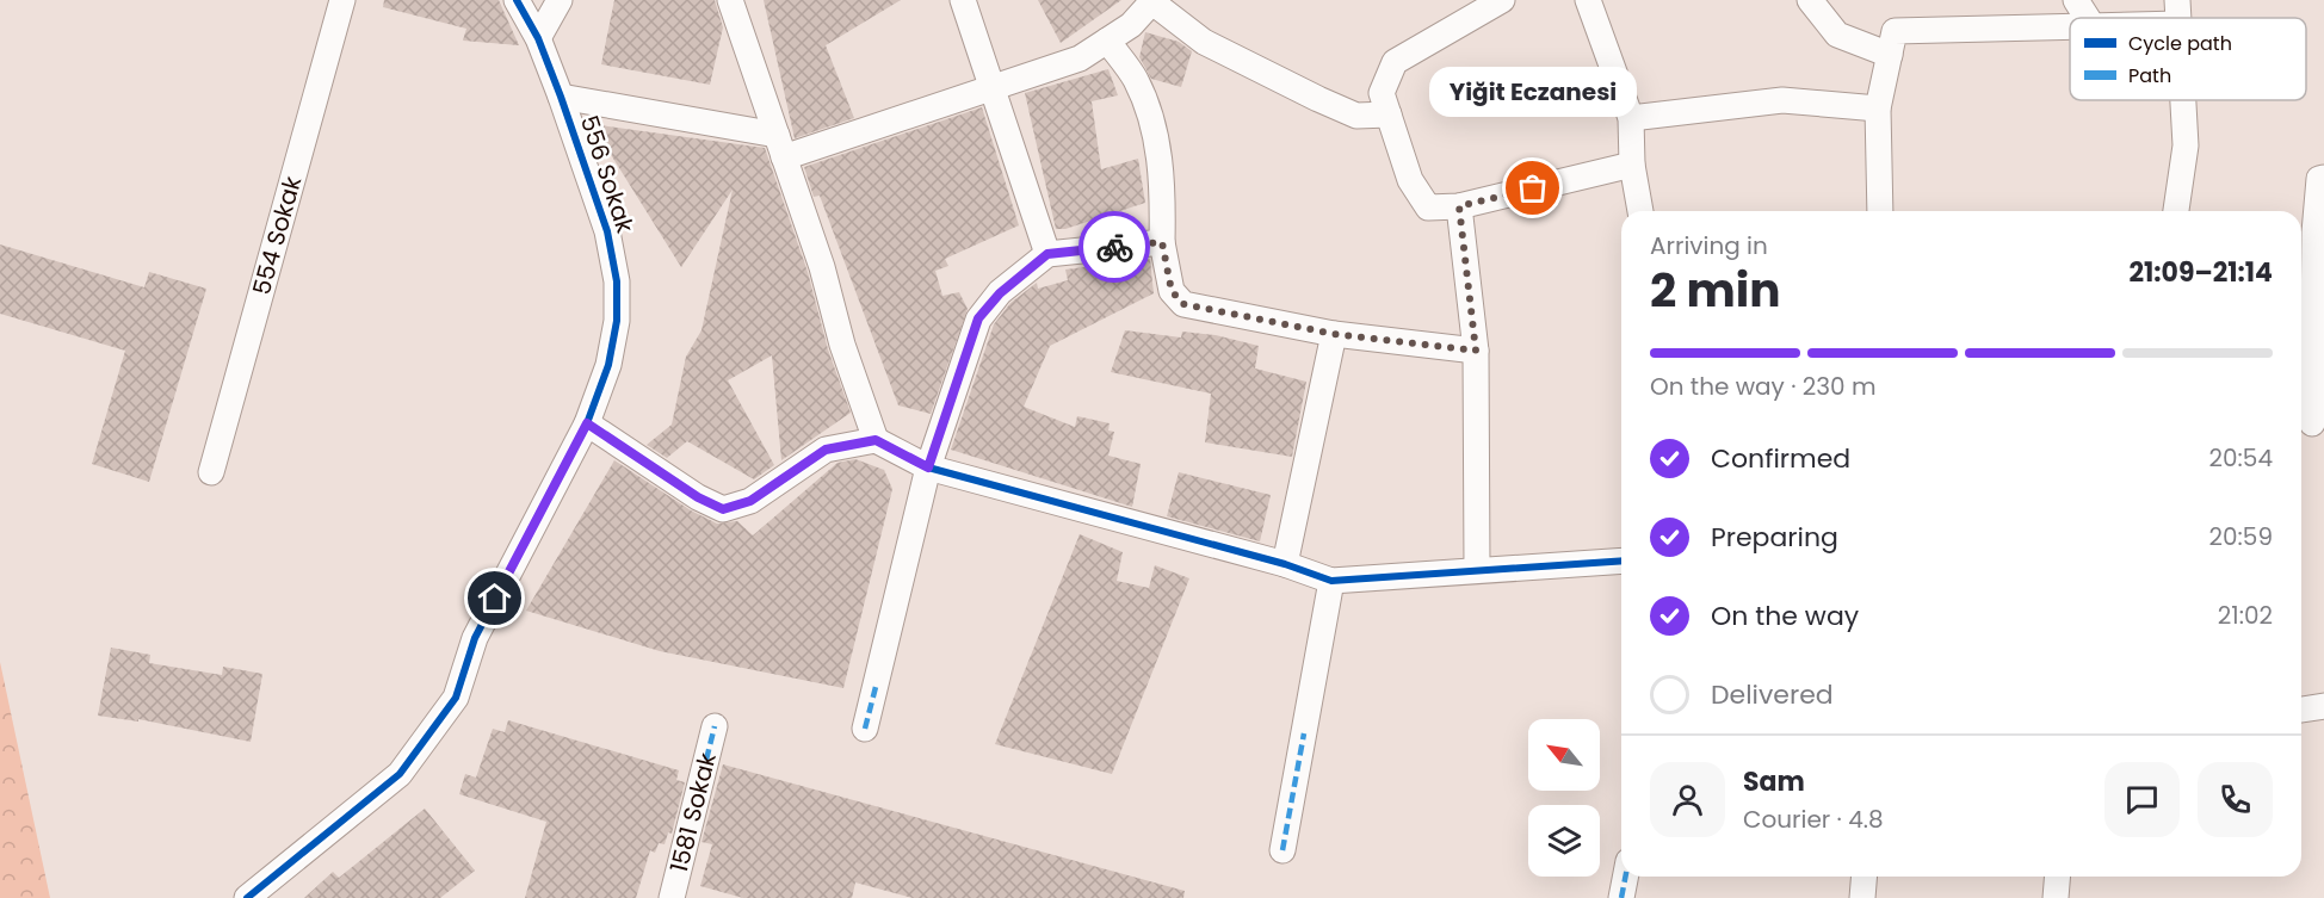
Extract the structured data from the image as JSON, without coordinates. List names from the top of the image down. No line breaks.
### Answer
{"streets":{"street":["556 Sokak","554 Sokak","1581 Sokak"]},"places":["Yiğit Eczanesi"],"legend":["Cycle path","Path"],"north":"top left","page":{"bubble":"Yiğit Eczanesi","heading":["2 min","Arriving in","21:09–21:14"],"panel":["Sam","Courier · 4.8"],"bar":"On the way · 230 m","list":[["Confirmed","20:54"],["Preparing","20:59"],["On the way","21:02"],"Delivered"]}}
